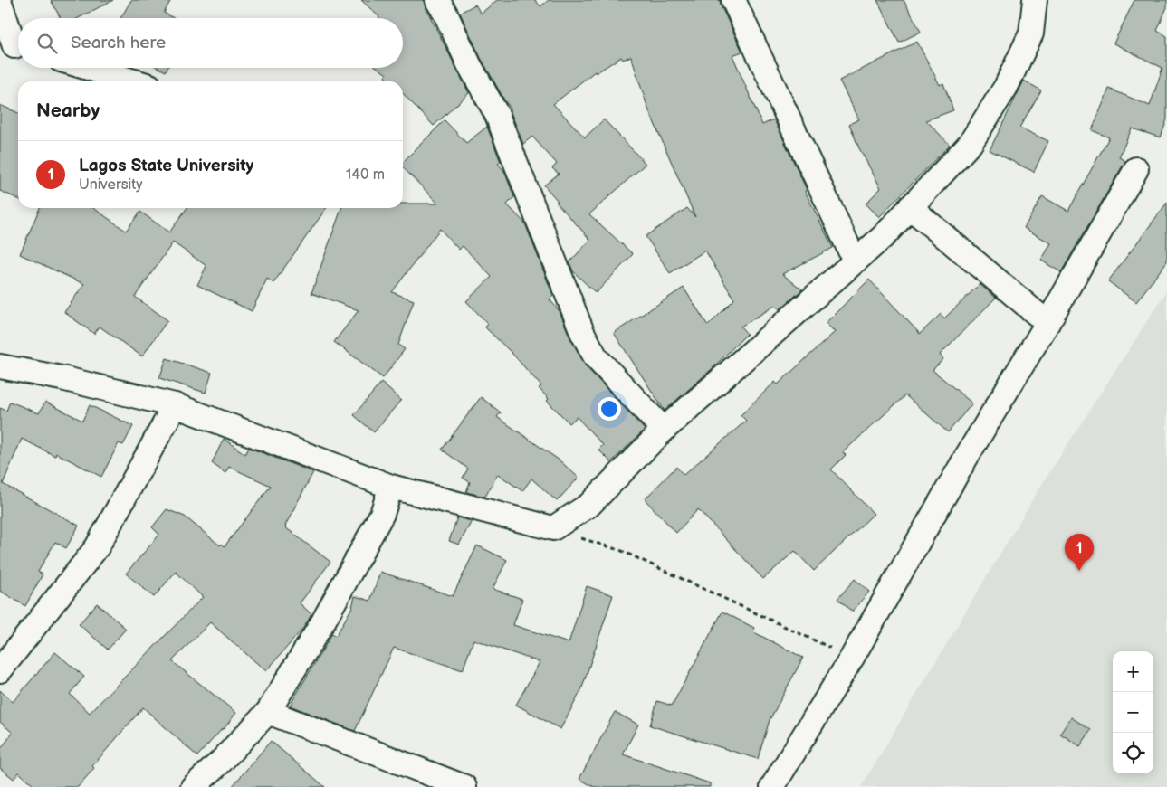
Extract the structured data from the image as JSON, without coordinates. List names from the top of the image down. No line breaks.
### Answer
{"page":{"search":"Search here","heading":"Nearby","list":[{"mark":"1","name":"Lagos State University","note":"University","value":"140 m"}],"pins":"1","map_buttons":["+","−"]}}
